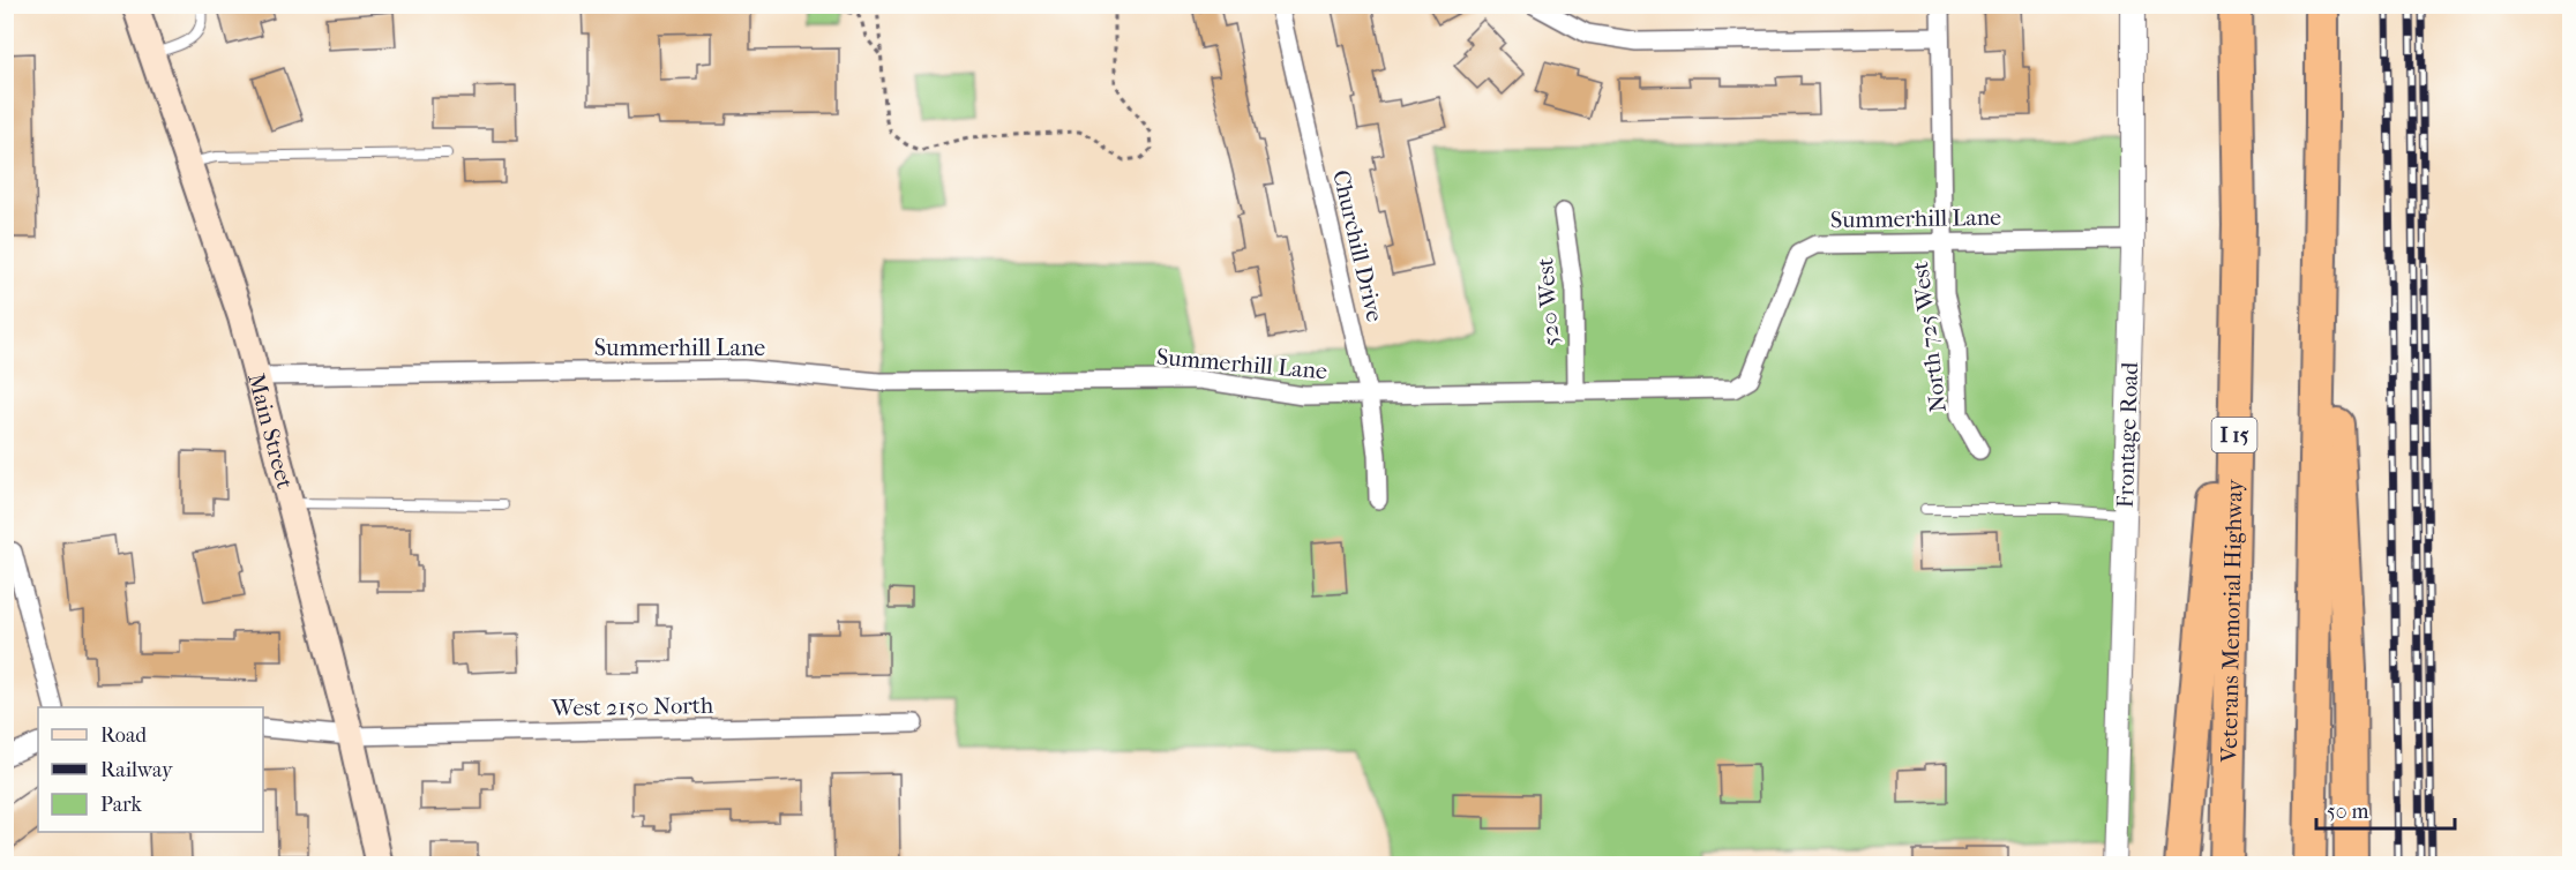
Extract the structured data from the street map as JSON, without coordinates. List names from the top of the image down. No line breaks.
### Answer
{"streets":{"highway":["I 15","Veterans Memorial Highway"],"main road":["Main Street"],"street":["Summerhill Lane","Churchill Drive","520 West","North 725 West","Frontage Road","West 2150 North"]},"crossings":[["Summerhill Lane","Churchill Drive"],["Summerhill Lane","520 West"],["Summerhill Lane","North 725 West"],["Summerhill Lane","Main Street"],["Summerhill Lane","Frontage Road"],["Main Street","West 2150 North"]],"legend":["Road","Railway","Park"],"scale_bar":"50 m"}
